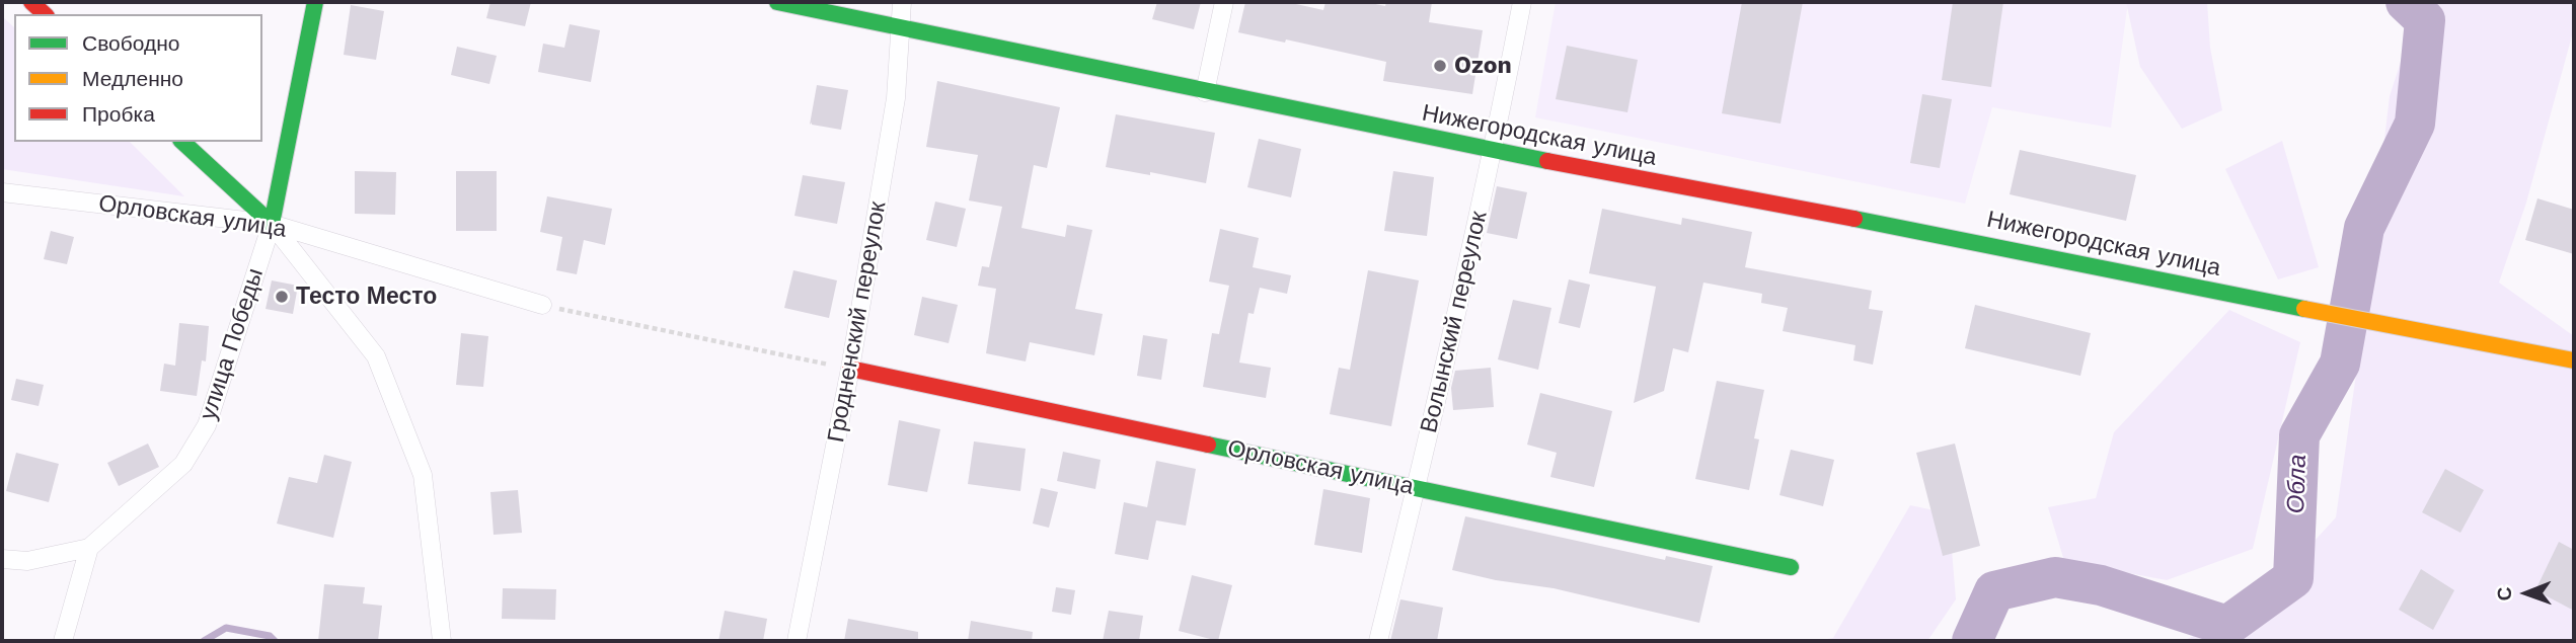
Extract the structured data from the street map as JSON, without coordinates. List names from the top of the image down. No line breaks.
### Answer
{"streets":{"street":["Нижегородская улица","Орловская улица","Гродненский переулок","Волынский переулок","улица Победы"]},"crossings":[["Нижегородская улица","Гродненский переулок"],["Нижегородская улица","Волынский переулок"],["Орловская улица","Гродненский переулок"],["Орловская улица","Волынский переулок"],["Орловская улица","улица Победы"]],"water":["Обла"],"places":["Ozon","Тесто Место"],"legend":["Свободно","Медленно","Пробка"],"north":"left"}
